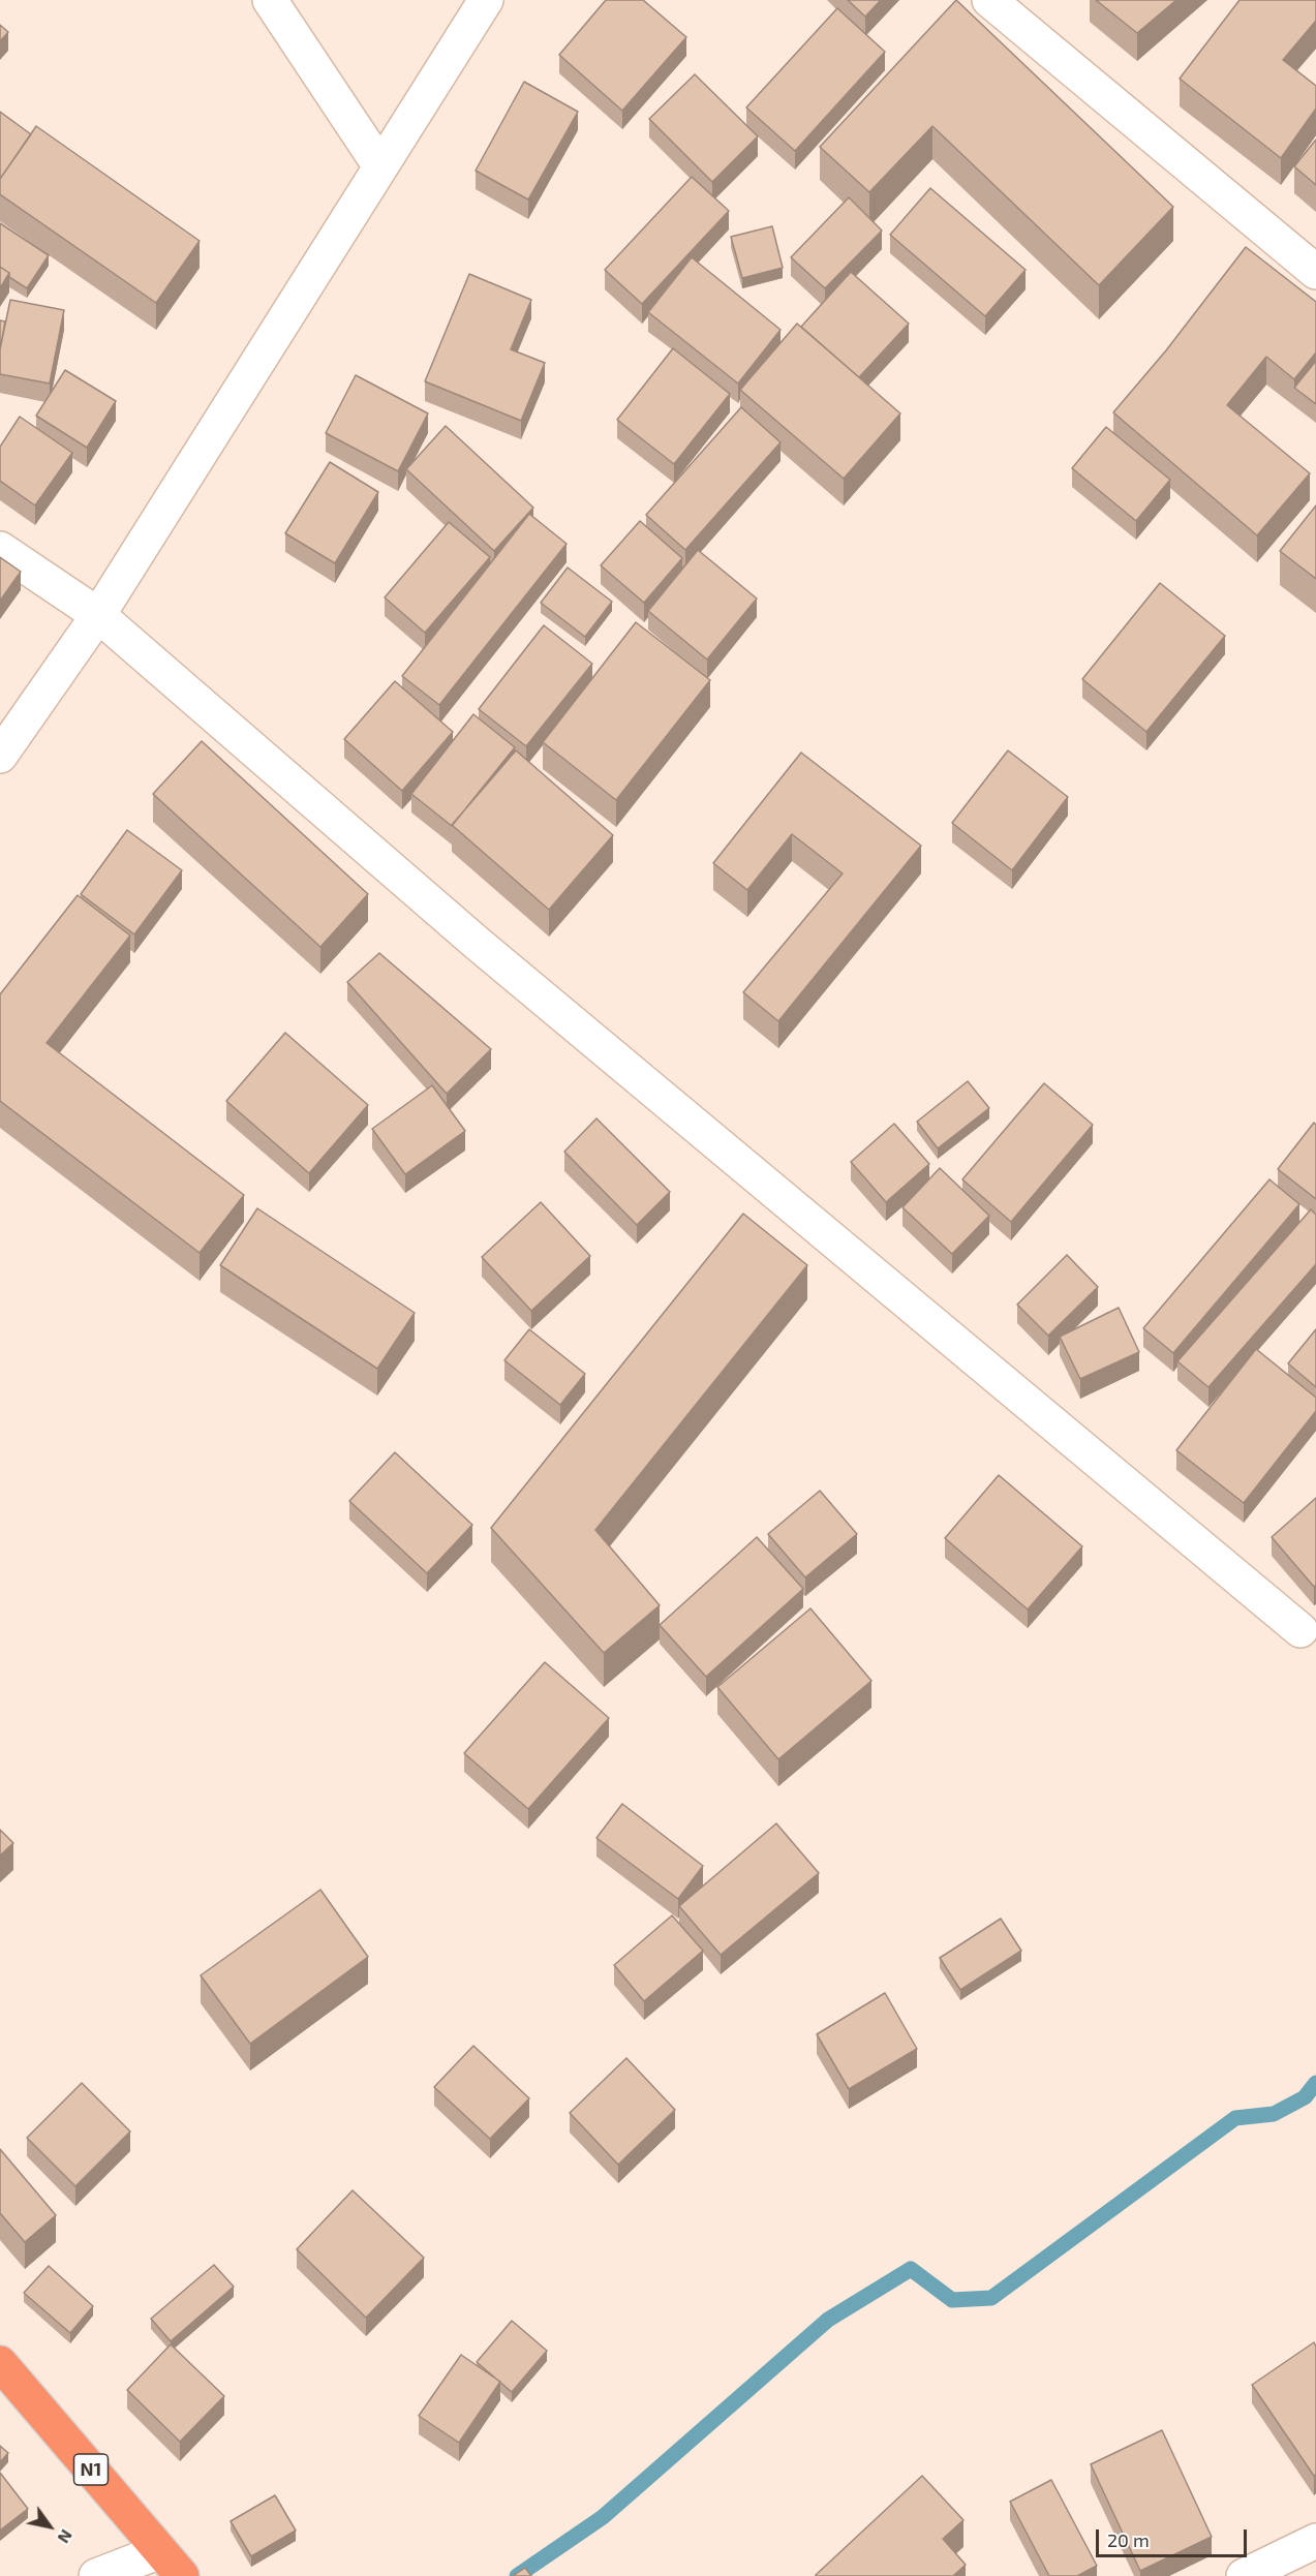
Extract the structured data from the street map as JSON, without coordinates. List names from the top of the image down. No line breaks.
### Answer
{"streets":{"highway":["N1"]},"scale_bar":"20 m","north":"bottom right"}
